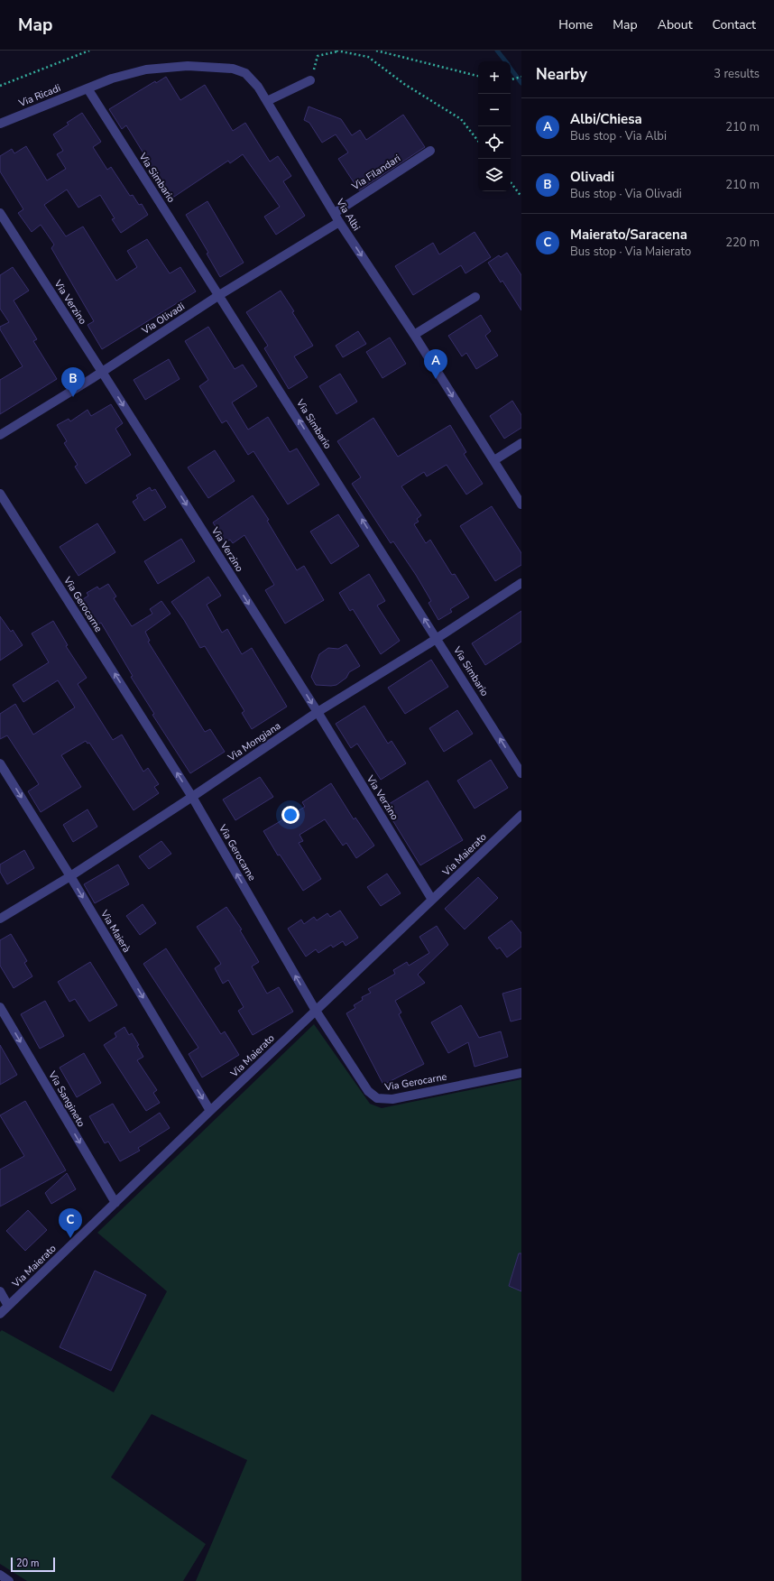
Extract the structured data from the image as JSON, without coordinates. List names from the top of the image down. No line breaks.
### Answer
{"streets":{"street":["Via Ricadi","Via Filandari","Via Simbario","Via Albi","Via Verzino","Via Olivadi","Via Gerocarne","Via Mongiana","Via Maierato","Via Maierà","Via Sangineto"]},"crossings":[["Via Ricadi","Via Simbario"],["Via Ricadi","Via Albi"],["Via Filandari","Via Albi"],["Via Simbario","Via Albi"],["Via Simbario","Via Olivadi"],["Via Simbario","Via Mongiana"],["Via Albi","Via Olivadi"],["Via Verzino","Via Olivadi"],["Via Verzino","Via Mongiana"],["Via Verzino","Via Maierato"],["Via Gerocarne","Via Mongiana"],["Via Gerocarne","Via Maierato"],["Via Mongiana","Via Maierà"],["Via Maierato","Via Maierà"],["Via Maierato","Via Sangineto"]],"one_way":["Via Simbario","Via Albi","Via Verzino","Via Gerocarne","Via Maierà","Via Sangineto"],"scale_bar":"20 m","page":{"header":"Map","nav":["Home","Map","About","Contact"],"heading":["Nearby","3 results"],"map_buttons":["+","−"],"list":[{"mark":"A","name":"Albi/Chiesa","note":"Bus stop · Via Albi","value":"210 m"},{"mark":"B","name":"Olivadi","note":"Bus stop · Via Olivadi","value":"210 m"},{"mark":"C","name":"Maierato/Saracena","note":"Bus stop · Via Maierato","value":"220 m"}],"pins":["A","B","C"],"scale":"20 m"}}
